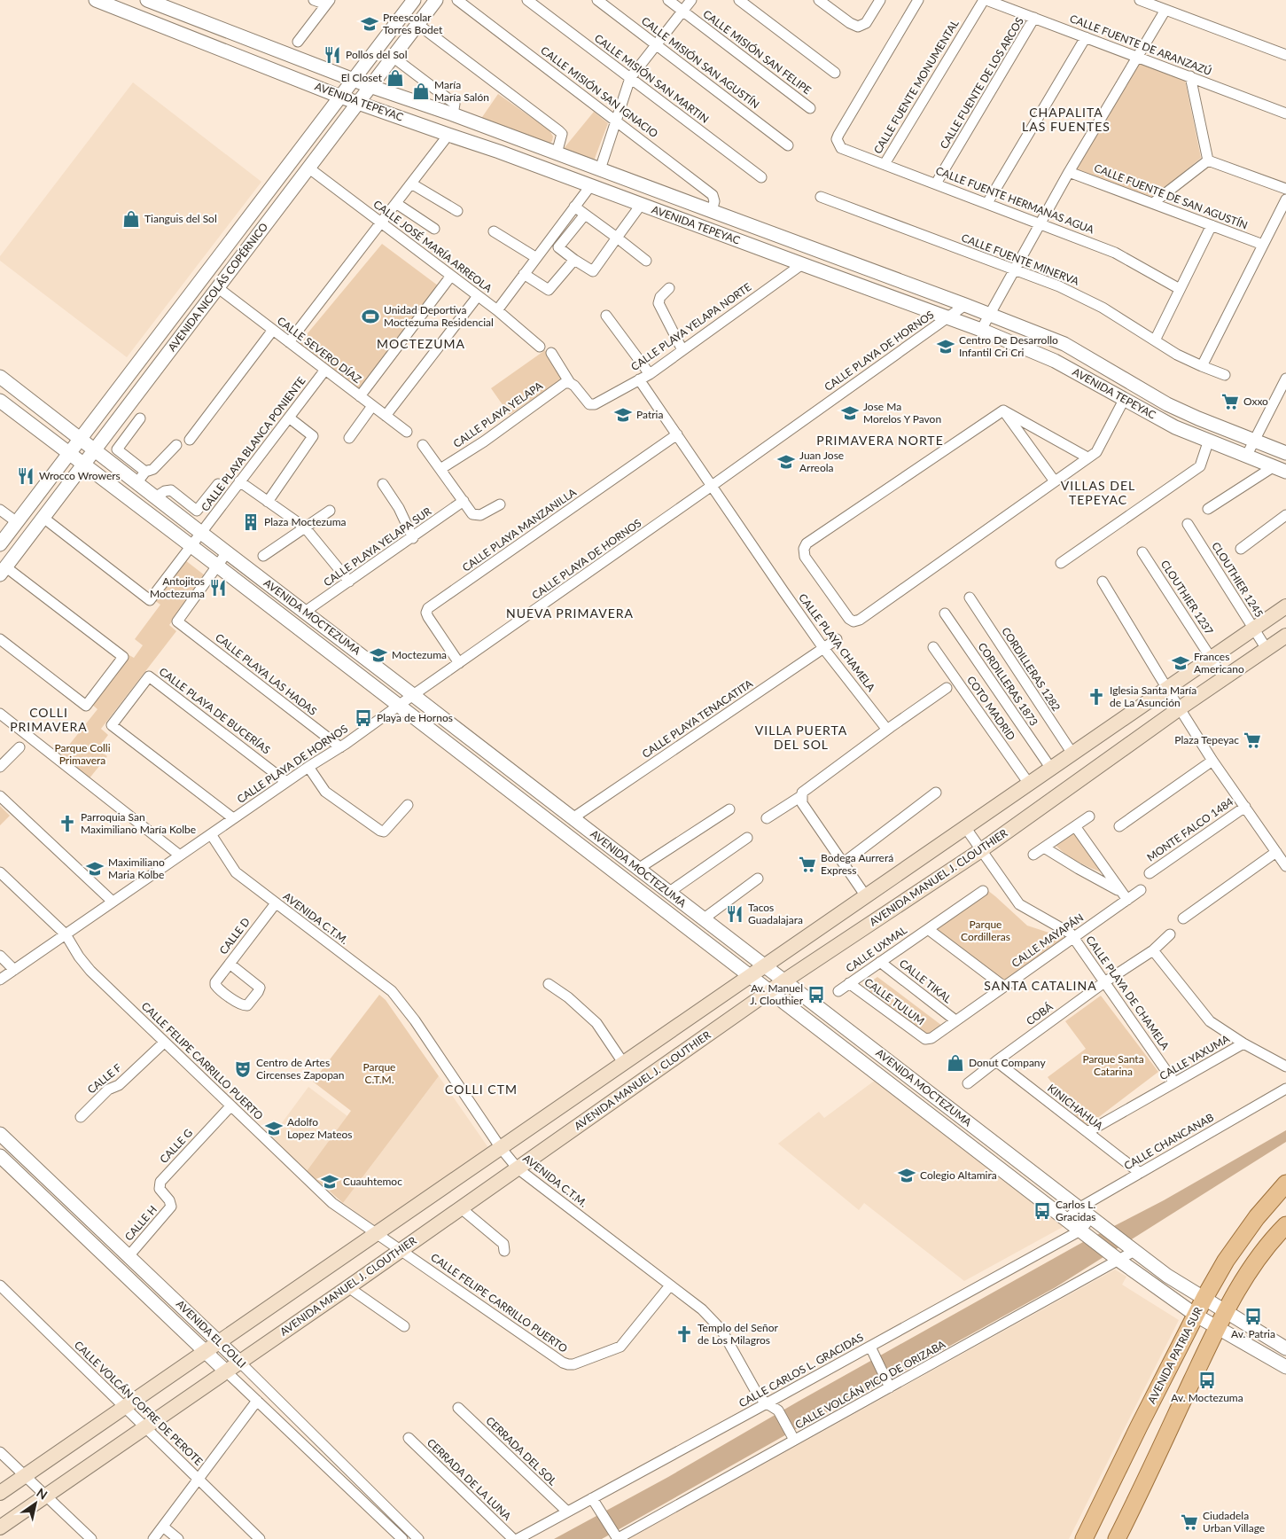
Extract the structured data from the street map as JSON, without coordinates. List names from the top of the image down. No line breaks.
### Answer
{"streets":{"main road":["AVENIDA MANUEL J. CLOUTHIER","AVENIDA PATRIA SUR"],"street":["CALLE FUENTE DE ARANZAZÚ","CALLE MISIÓN SAN FELIPE","CALLE MISIÓN SAN AGUSTÍN","CALLE MISIÓN SAN MARTIN","CALLE FUENTE DE LOS ARCOS","CALLE FUENTE MONUMENTAL","CALLE MISIÓN SAN IGNACIO","AVENIDA TEPEYAC","CALLE FUENTE DE SAN AGUSTÍN","CALLE FUENTE HERMANAS AGUA","CALLE JOSÉ MARÍA ARREOLA","CALLE FUENTE MINERVA","AVENIDA NICOLÁS COPÉRNICO","CALLE PLAYA YELAPA NORTE","CALLE SEVERO DÍAZ","CALLE PLAYA DE HORNOS","CALLE PLAYA YELAPA","CALLE PLAYA BLANCA PONIENTE","CALLE PLAYA MANZANILLA","CALLE PLAYA YELAPA SUR","CLOUTHIER 1245","CLOUTHIER 1237","AVENIDA MOCTEZUMA","CALLE PLAYA CHAMELA","CORDILLERAS 1282","CALLE PLAYA LAS HADAS","CORDILLERAS 1873","COTO MADRID","CALLE PLAYA DE BUCERÍAS","CALLE PLAYA TENACATITA","MONTE FALCO 1484","AVENIDA C.T.M.","CALLE D","CALLE MAYAPÁN","CALLE UXMAL","CALLE TIKAL","CALLE PLAYA DE CHAMELA","CALLE TULUM","COBÁ","CALLE YAXUMA","CALLE FELIPE CARRILLO PUERTO","CALLE F","KINICHAHUA","CALLE CHANCANAB","CALLE G","CALLE H","AVENIDA EL COLLI","CALLE CARLOS L. GRACIDAS","CALLE VOLCÁN PICO DE ORIZABA","CALLE VOLCÁN COFRE DE PEROTE","CERRADA DEL SOL","CERRADA DE LA LUNA"]},"crossings":[["CALLE FUENTE DE ARANZAZÚ","CALLE FUENTE DE LOS ARCOS"],["CALLE FUENTE DE ARANZAZÚ","CALLE FUENTE MONUMENTAL"],["CALLE FUENTE DE LOS ARCOS","CALLE FUENTE HERMANAS AGUA"],["CALLE FUENTE MONUMENTAL","CALLE FUENTE HERMANAS AGUA"],["CALLE MISIÓN SAN IGNACIO","AVENIDA TEPEYAC"],["AVENIDA TEPEYAC","AVENIDA NICOLÁS COPÉRNICO"],["AVENIDA TEPEYAC","CALLE PLAYA YELAPA NORTE"],["AVENIDA TEPEYAC","CALLE PLAYA DE HORNOS"],["CALLE JOSÉ MARÍA ARREOLA","AVENIDA NICOLÁS COPÉRNICO"],["AVENIDA NICOLÁS COPÉRNICO","CALLE SEVERO DÍAZ"],["AVENIDA NICOLÁS COPÉRNICO","CALLE PLAYA BLANCA PONIENTE"],["AVENIDA NICOLÁS COPÉRNICO","AVENIDA MOCTEZUMA"],["CALLE PLAYA YELAPA NORTE","CALLE PLAYA YELAPA"],["CALLE PLAYA YELAPA NORTE","CALLE PLAYA CHAMELA"],["CALLE SEVERO DÍAZ","CALLE PLAYA BLANCA PONIENTE"],["CALLE PLAYA DE HORNOS","CALLE PLAYA MANZANILLA"],["CALLE PLAYA DE HORNOS","AVENIDA MOCTEZUMA"],["CALLE PLAYA DE HORNOS","CALLE PLAYA CHAMELA"],["CALLE PLAYA DE HORNOS","CALLE PLAYA LAS HADAS"],["CALLE PLAYA DE HORNOS","CALLE PLAYA DE BUCERÍAS"],["CALLE PLAYA DE HORNOS","AVENIDA C.T.M."],["CALLE PLAYA DE HORNOS","CALLE FELIPE CARRILLO PUERTO"],["CALLE PLAYA BLANCA PONIENTE","AVENIDA MOCTEZUMA"],["CALLE PLAYA MANZANILLA","CALLE PLAYA CHAMELA"],["CALLE PLAYA YELAPA SUR","AVENIDA MOCTEZUMA"],["CLOUTHIER 1245","AVENIDA MANUEL J. CLOUTHIER"],["CLOUTHIER 1237","AVENIDA MANUEL J. CLOUTHIER"],["AVENIDA MOCTEZUMA","CALLE PLAYA LAS HADAS"],["AVENIDA MOCTEZUMA","CALLE PLAYA TENACATITA"],["AVENIDA MOCTEZUMA","AVENIDA MANUEL J. CLOUTHIER"],["AVENIDA MOCTEZUMA","CALLE CHANCANAB"],["AVENIDA MOCTEZUMA","AVENIDA PATRIA SUR"],["AVENIDA MOCTEZUMA","CALLE CARLOS L. GRACIDAS"],["AVENIDA MOCTEZUMA","CALLE VOLCÁN PICO DE ORIZABA"],["CALLE PLAYA CHAMELA","CALLE PLAYA TENACATITA"],["AVENIDA MANUEL J. CLOUTHIER","AVENIDA C.T.M."],["AVENIDA MANUEL J. CLOUTHIER","CALLE PLAYA DE CHAMELA"],["AVENIDA MANUEL J. CLOUTHIER","CALLE FELIPE CARRILLO PUERTO"],["AVENIDA MANUEL J. CLOUTHIER","AVENIDA EL COLLI"],["AVENIDA MANUEL J. CLOUTHIER","CALLE VOLCÁN COFRE DE PEROTE"],["AVENIDA C.T.M.","CALLE D"],["AVENIDA C.T.M.","CALLE FELIPE CARRILLO PUERTO"],["AVENIDA C.T.M.","CALLE CARLOS L. GRACIDAS"],["AVENIDA C.T.M.","CALLE VOLCÁN PICO DE ORIZABA"],["CALLE MAYAPÁN","CALLE TIKAL"],["CALLE MAYAPÁN","CALLE PLAYA DE CHAMELA"],["CALLE MAYAPÁN","CALLE TULUM"],["CALLE UXMAL","CALLE TIKAL"],["CALLE UXMAL","CALLE TULUM"],["CALLE PLAYA DE CHAMELA","COBÁ"],["CALLE PLAYA DE CHAMELA","CALLE YAXUMA"],["COBÁ","KINICHAHUA"],["CALLE YAXUMA","KINICHAHUA"],["CALLE FELIPE CARRILLO PUERTO","CALLE F"],["CALLE FELIPE CARRILLO PUERTO","CALLE G"],["KINICHAHUA","CALLE CHANCANAB"],["CALLE G","CALLE H"],["CALLE H","AVENIDA EL COLLI"],["CALLE CARLOS L. GRACIDAS","CERRADA DEL SOL"]],"districts":["CHAPALITA LAS FUENTES","MOCTEZUMA","PRIMAVERA NORTE","VILLAS DEL TEPEYAC","NUEVA PRIMAVERA","COLLI PRIMAVERA","VILLA PUERTA DEL SOL","SANTA CATALINA","COLLI CTM"],"parks":["Parque Colli Primavera","Parque Cordilleras","Parque Santa Catarina","Parque C.T.M."],"places":{"school or university":["Preescolar Torres Bodet","Centro De Desarrollo Infantil Cri Cri","Jose Ma Morelos Y Pavon","Patria","Juan Jose Arreola","Moctezuma","Frances Americano","Maximiliano Maria Kolbe","Adolfo Lopez Mateos","Colegio Altamira","Cuauhtemoc"],"restaurant":["Pollos del Sol","Wrocco Wrowers","Antojitos Moctezuma","Tacos Guadalajara"],"shop":["El Closet","María María Salón","Tianguis del Sol","Donut Company"],"sports":["Unidad Deportiva Moctezuma Residencial"],"supermarket":["Oxxo","Plaza Tepeyac","Bodega Aurrerá Express","Ciudadela Urban Village"],"building":["Plaza Moctezuma"],"church":["Iglesia Santa María de La Asunción","Parroquia San Maximiliano María Kolbe","Templo del Señor de Los Milagros"],"bus stop":["Playa de Hornos","Av. Manuel J. Clouthier","Carlos L. Gracidas","Av. Patria","Av. Moctezuma"],"theatre":["Centro de Artes Circenses Zapopan"]},"north":"top right"}
